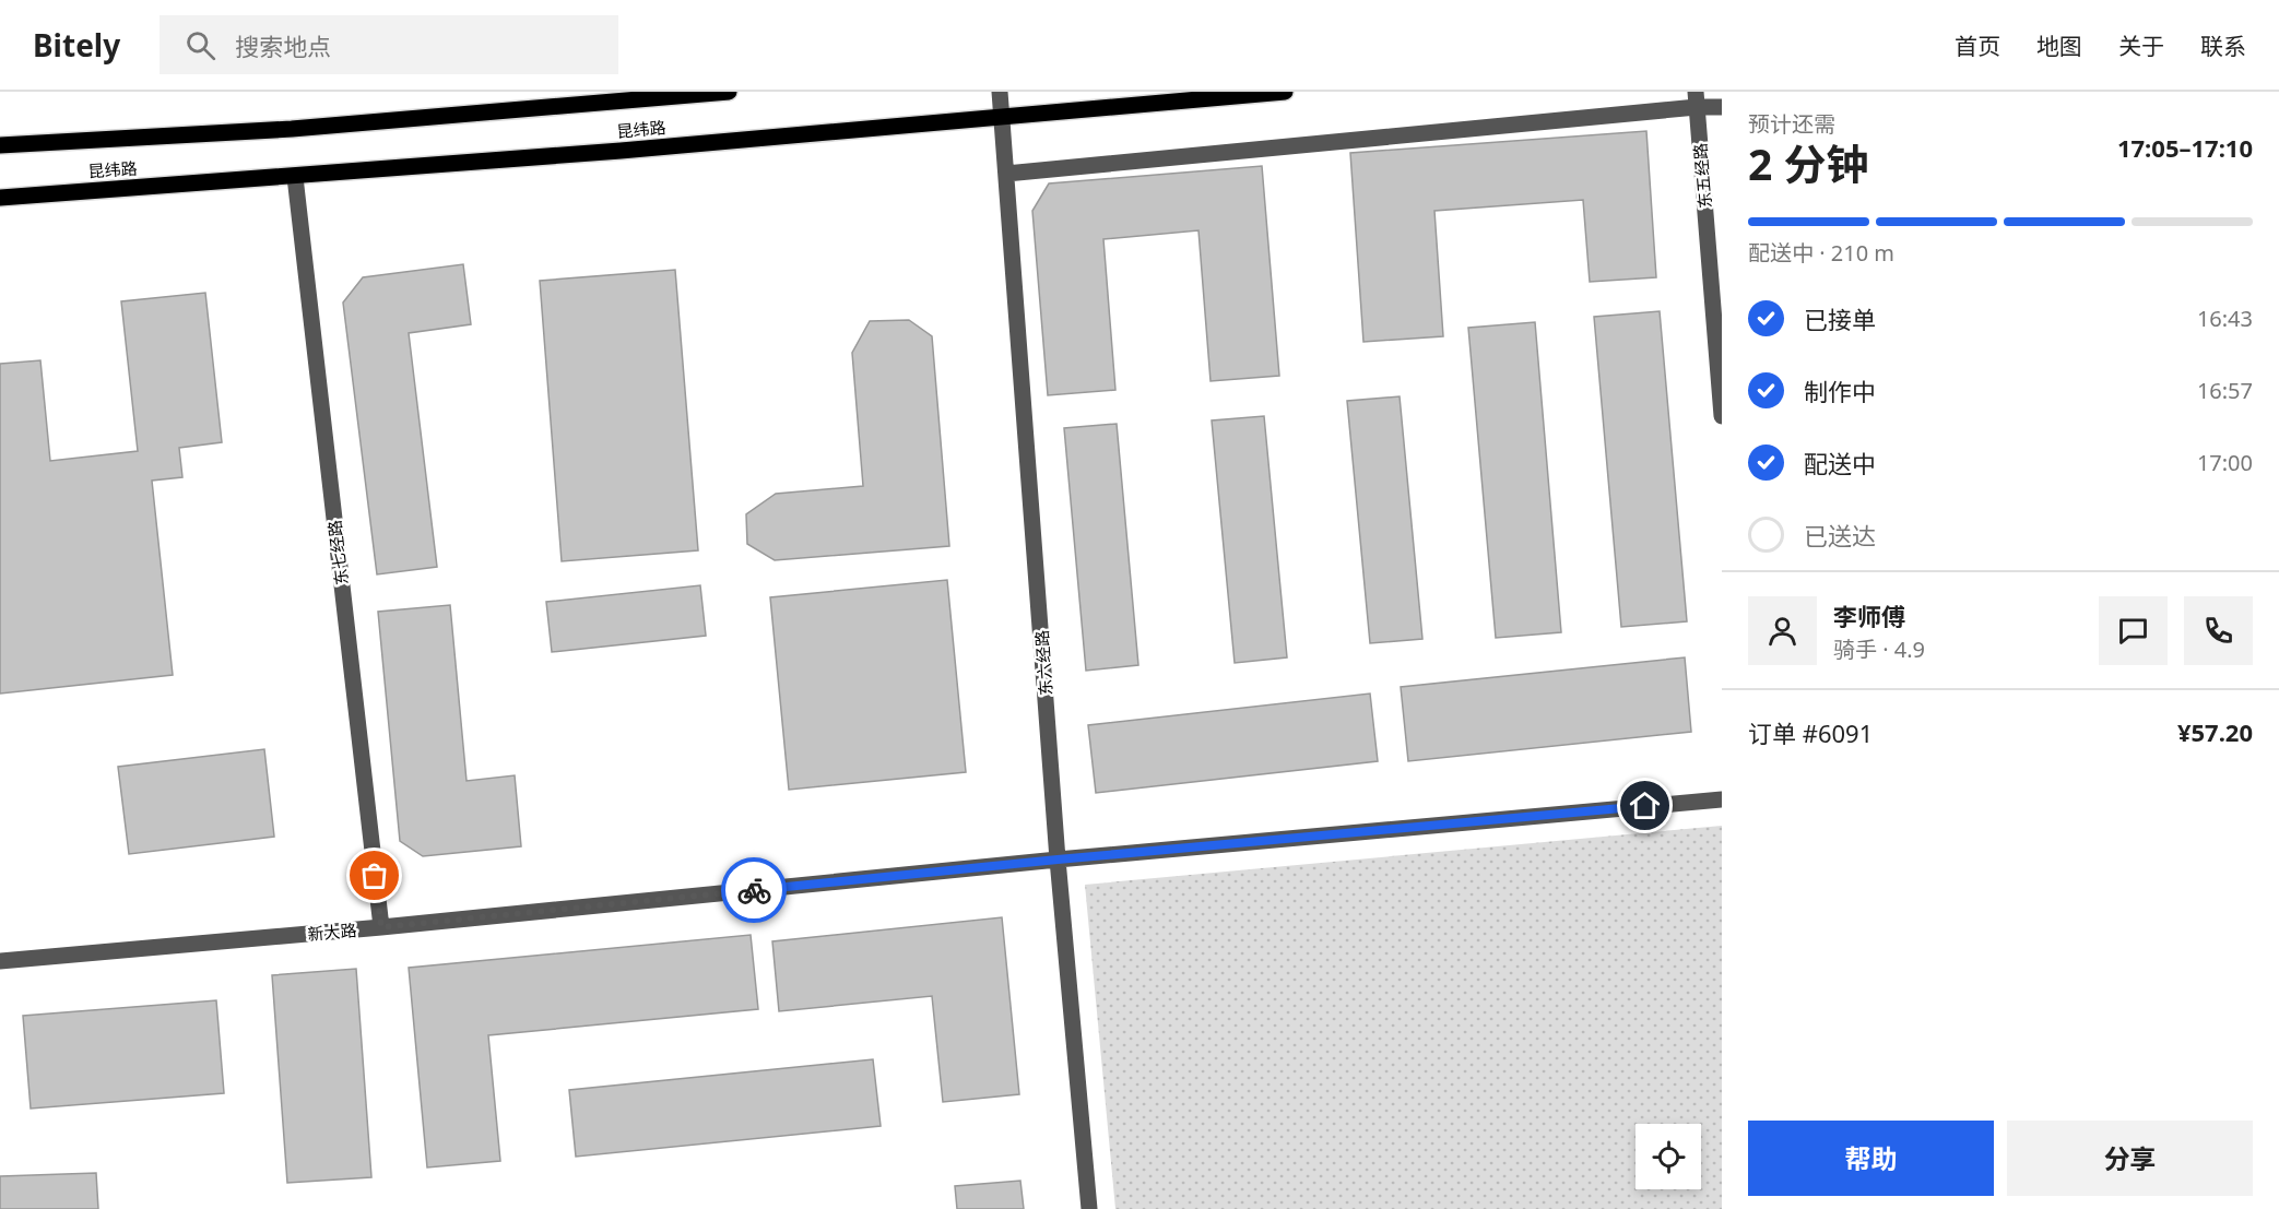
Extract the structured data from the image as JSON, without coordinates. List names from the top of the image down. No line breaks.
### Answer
{"streets":{"main road":["昆纬路"],"street":["东五经路","东七经路","东六经路","新大路"]},"crossings":[["昆纬路","东七经路"],["昆纬路","东六经路"],["东七经路","新大路"],["东六经路","新大路"]],"page":{"header":"Bitely","search":"搜索地点","nav":["首页","地图","关于","联系"],"heading":["2 分钟","预计还需","17:05–17:10"],"panel":["李师傅","骑手 · 4.9","订单 #6091","¥57.20"],"bar":"配送中 · 210 m","list":[["已接单","16:43"],["制作中","16:57"],["配送中","17:00"],"已送达"],"buttons":["帮助","分享"]}}
